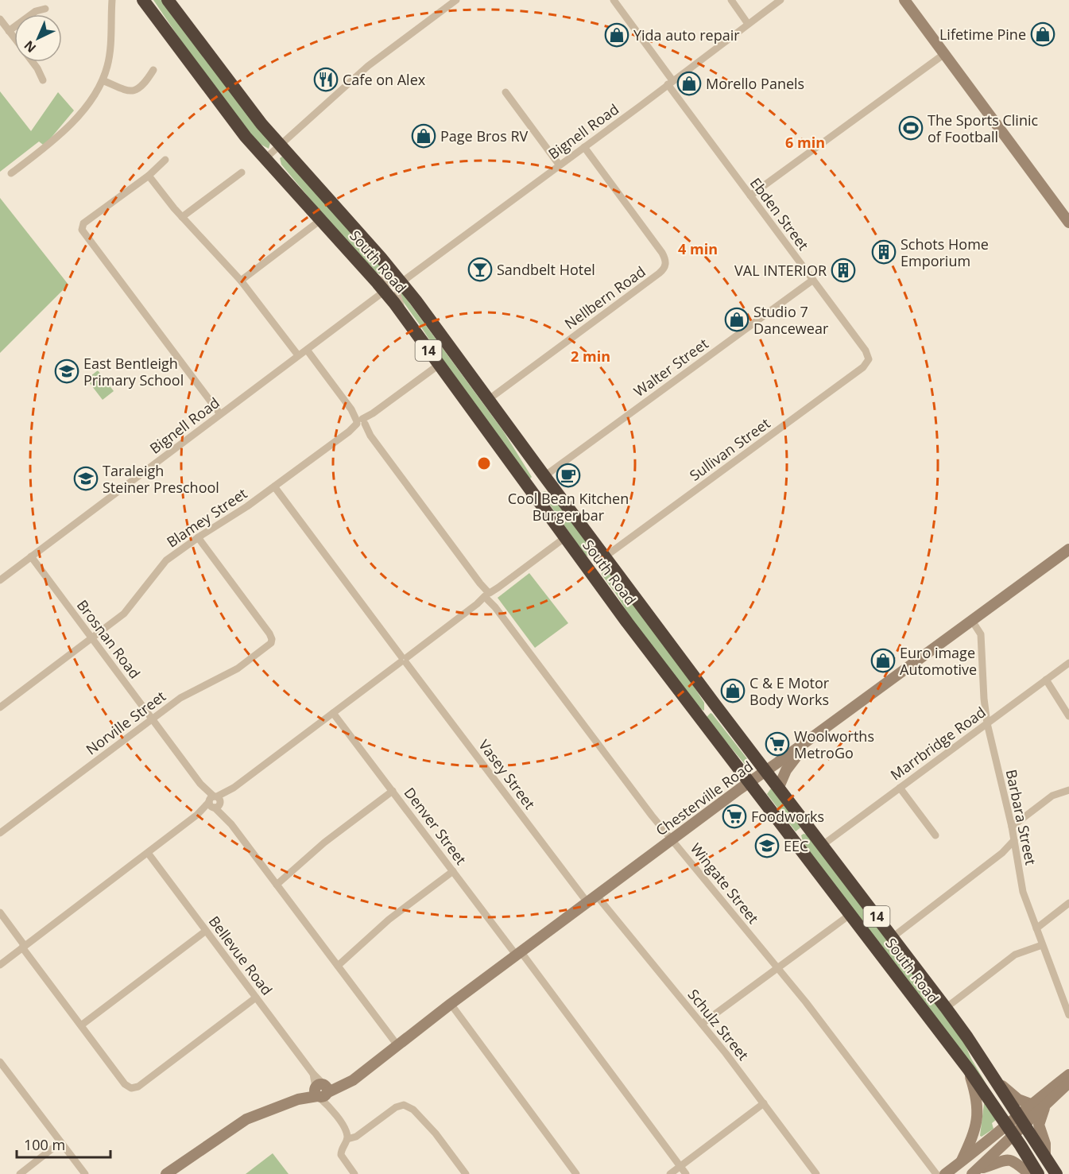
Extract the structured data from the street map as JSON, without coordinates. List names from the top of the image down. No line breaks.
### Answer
{"streets":{"highway":["South Road","14"],"street":["Bignell Road","Ebden Street","Nellbern Road","Walter Street","Sullivan Street","Blamey Street","Brosnan Road","Norville Street","Marrbridge Road","Vasey Street","Chesterville Road","Barbara Street","Denver Street","Wingate Street","Bellevue Road","Schulz Street"]},"crossings":[["Bignell Road","Ebden Street"],["Bignell Road","South Road"],["Bignell Road","Nellbern Road"],["Bignell Road","Brosnan Road"],["Bignell Road","Wingate Street"],["Ebden Street","Walter Street"],["Ebden Street","Sullivan Street"],["South Road","Nellbern Road"],["South Road","Walter Street"],["South Road","Sullivan Street"],["South Road","Blamey Street"],["South Road","Marrbridge Road"],["South Road","Chesterville Road"],["Blamey Street","Brosnan Road"],["Blamey Street","Norville Street"],["Blamey Street","Vasey Street"],["Blamey Street","Wingate Street"],["Brosnan Road","Norville Street"],["Brosnan Road","Chesterville Road"],["Marrbridge Road","Barbara Street"],["Vasey Street","Chesterville Road"],["Vasey Street","Schulz Street"],["Chesterville Road","Barbara Street"],["Chesterville Road","Denver Street"],["Chesterville Road","Wingate Street"],["Chesterville Road","Bellevue Road"],["Chesterville Road","Schulz Street"]],"places":{"shop":["Lifetime Pine","Yida auto repair","Morello Panels","Page Bros RV","Studio 7 Dancewear","Euro image Automotive","C & E Motor Body Works"],"restaurant":["Cafe on Alex"],"sports":["The Sports Clinic of Football"],"building":["Schots Home Emporium","VAL INTERIOR"],"bar":["Sandbelt Hotel"],"school or university":["East Bentleigh Primary School","Taraleigh Steiner Preschool","EEC"],"cafe":["Cool Bean Kitchen Burger bar"],"supermarket":["Woolworths MetroGo","Foodworks"]},"scale_bar":"100 m","north":"bottom left","rings":["6 min","4 min","2 min"]}
